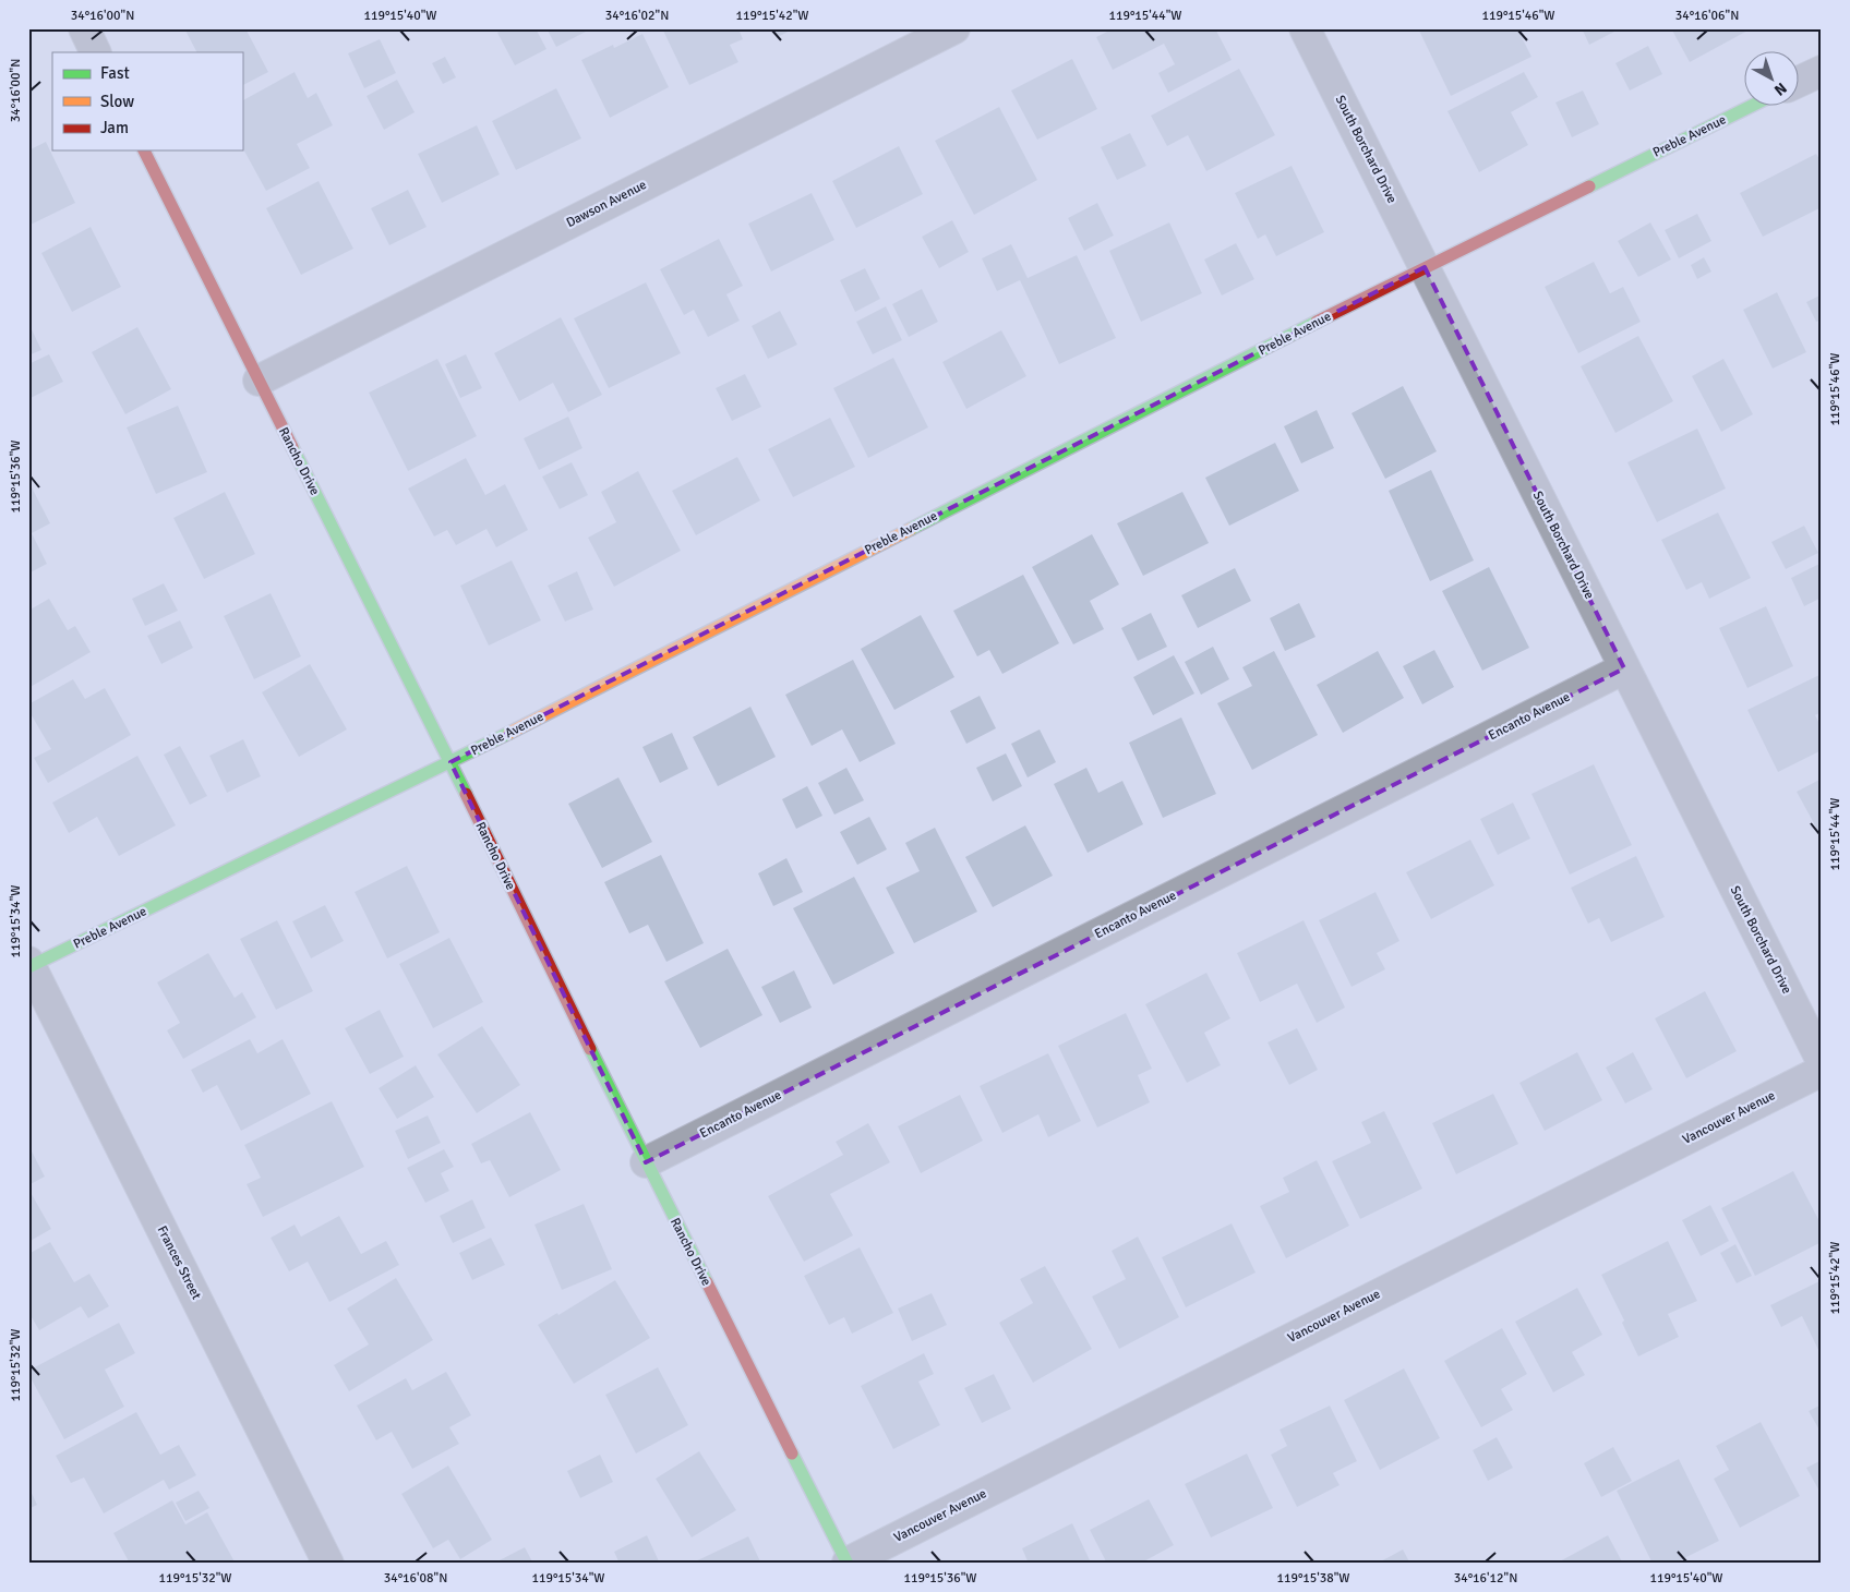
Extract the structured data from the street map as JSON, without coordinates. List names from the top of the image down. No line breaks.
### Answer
{"streets":{"street":["Preble Avenue","South Borchard Drive","Dawson Avenue","Rancho Drive","Encanto Avenue","Vancouver Avenue","Frances Street"]},"crossings":[["Preble Avenue","South Borchard Drive"],["Preble Avenue","Rancho Drive"],["Preble Avenue","Frances Street"],["South Borchard Drive","Encanto Avenue"],["Dawson Avenue","Rancho Drive"],["Rancho Drive","Encanto Avenue"],["Rancho Drive","Vancouver Avenue"]],"legend":["Fast","Slow","Jam"],"north":"bottom right","coordinates":["34°16'00\"N","119°15'40\"W","34°16'02\"N","119°15'42\"W","119°15'44\"W","119°15'46\"W","34°16'06\"N","119°15'36\"W","119°15'34\"W","119°15'32\"W","34°16'08\"N","119°15'38\"W","34°16'12\"N"]}
